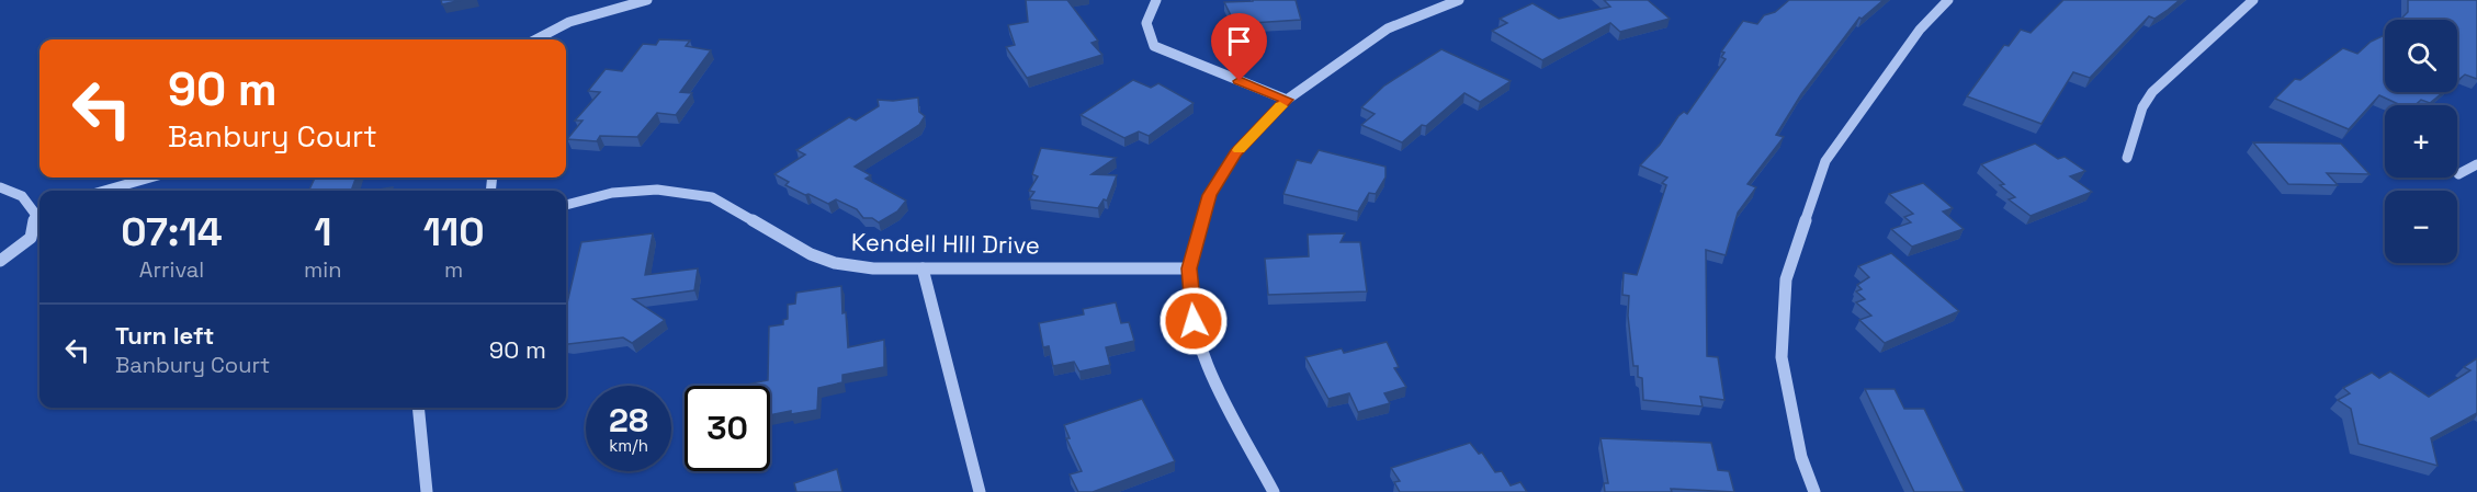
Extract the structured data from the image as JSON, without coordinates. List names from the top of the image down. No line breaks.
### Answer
{"streets":{"street":["Kendell HIll Drive"]},"page":{"map_buttons":["+","−"],"turn":["90 m","Banbury Court"],"eta":["07:14","Arrival","1","min","110","m"],"list":[{"name":"Turn left","note":"Banbury Court","value":"90 m"}],"speed":"28 km/h","limit":"30"}}
